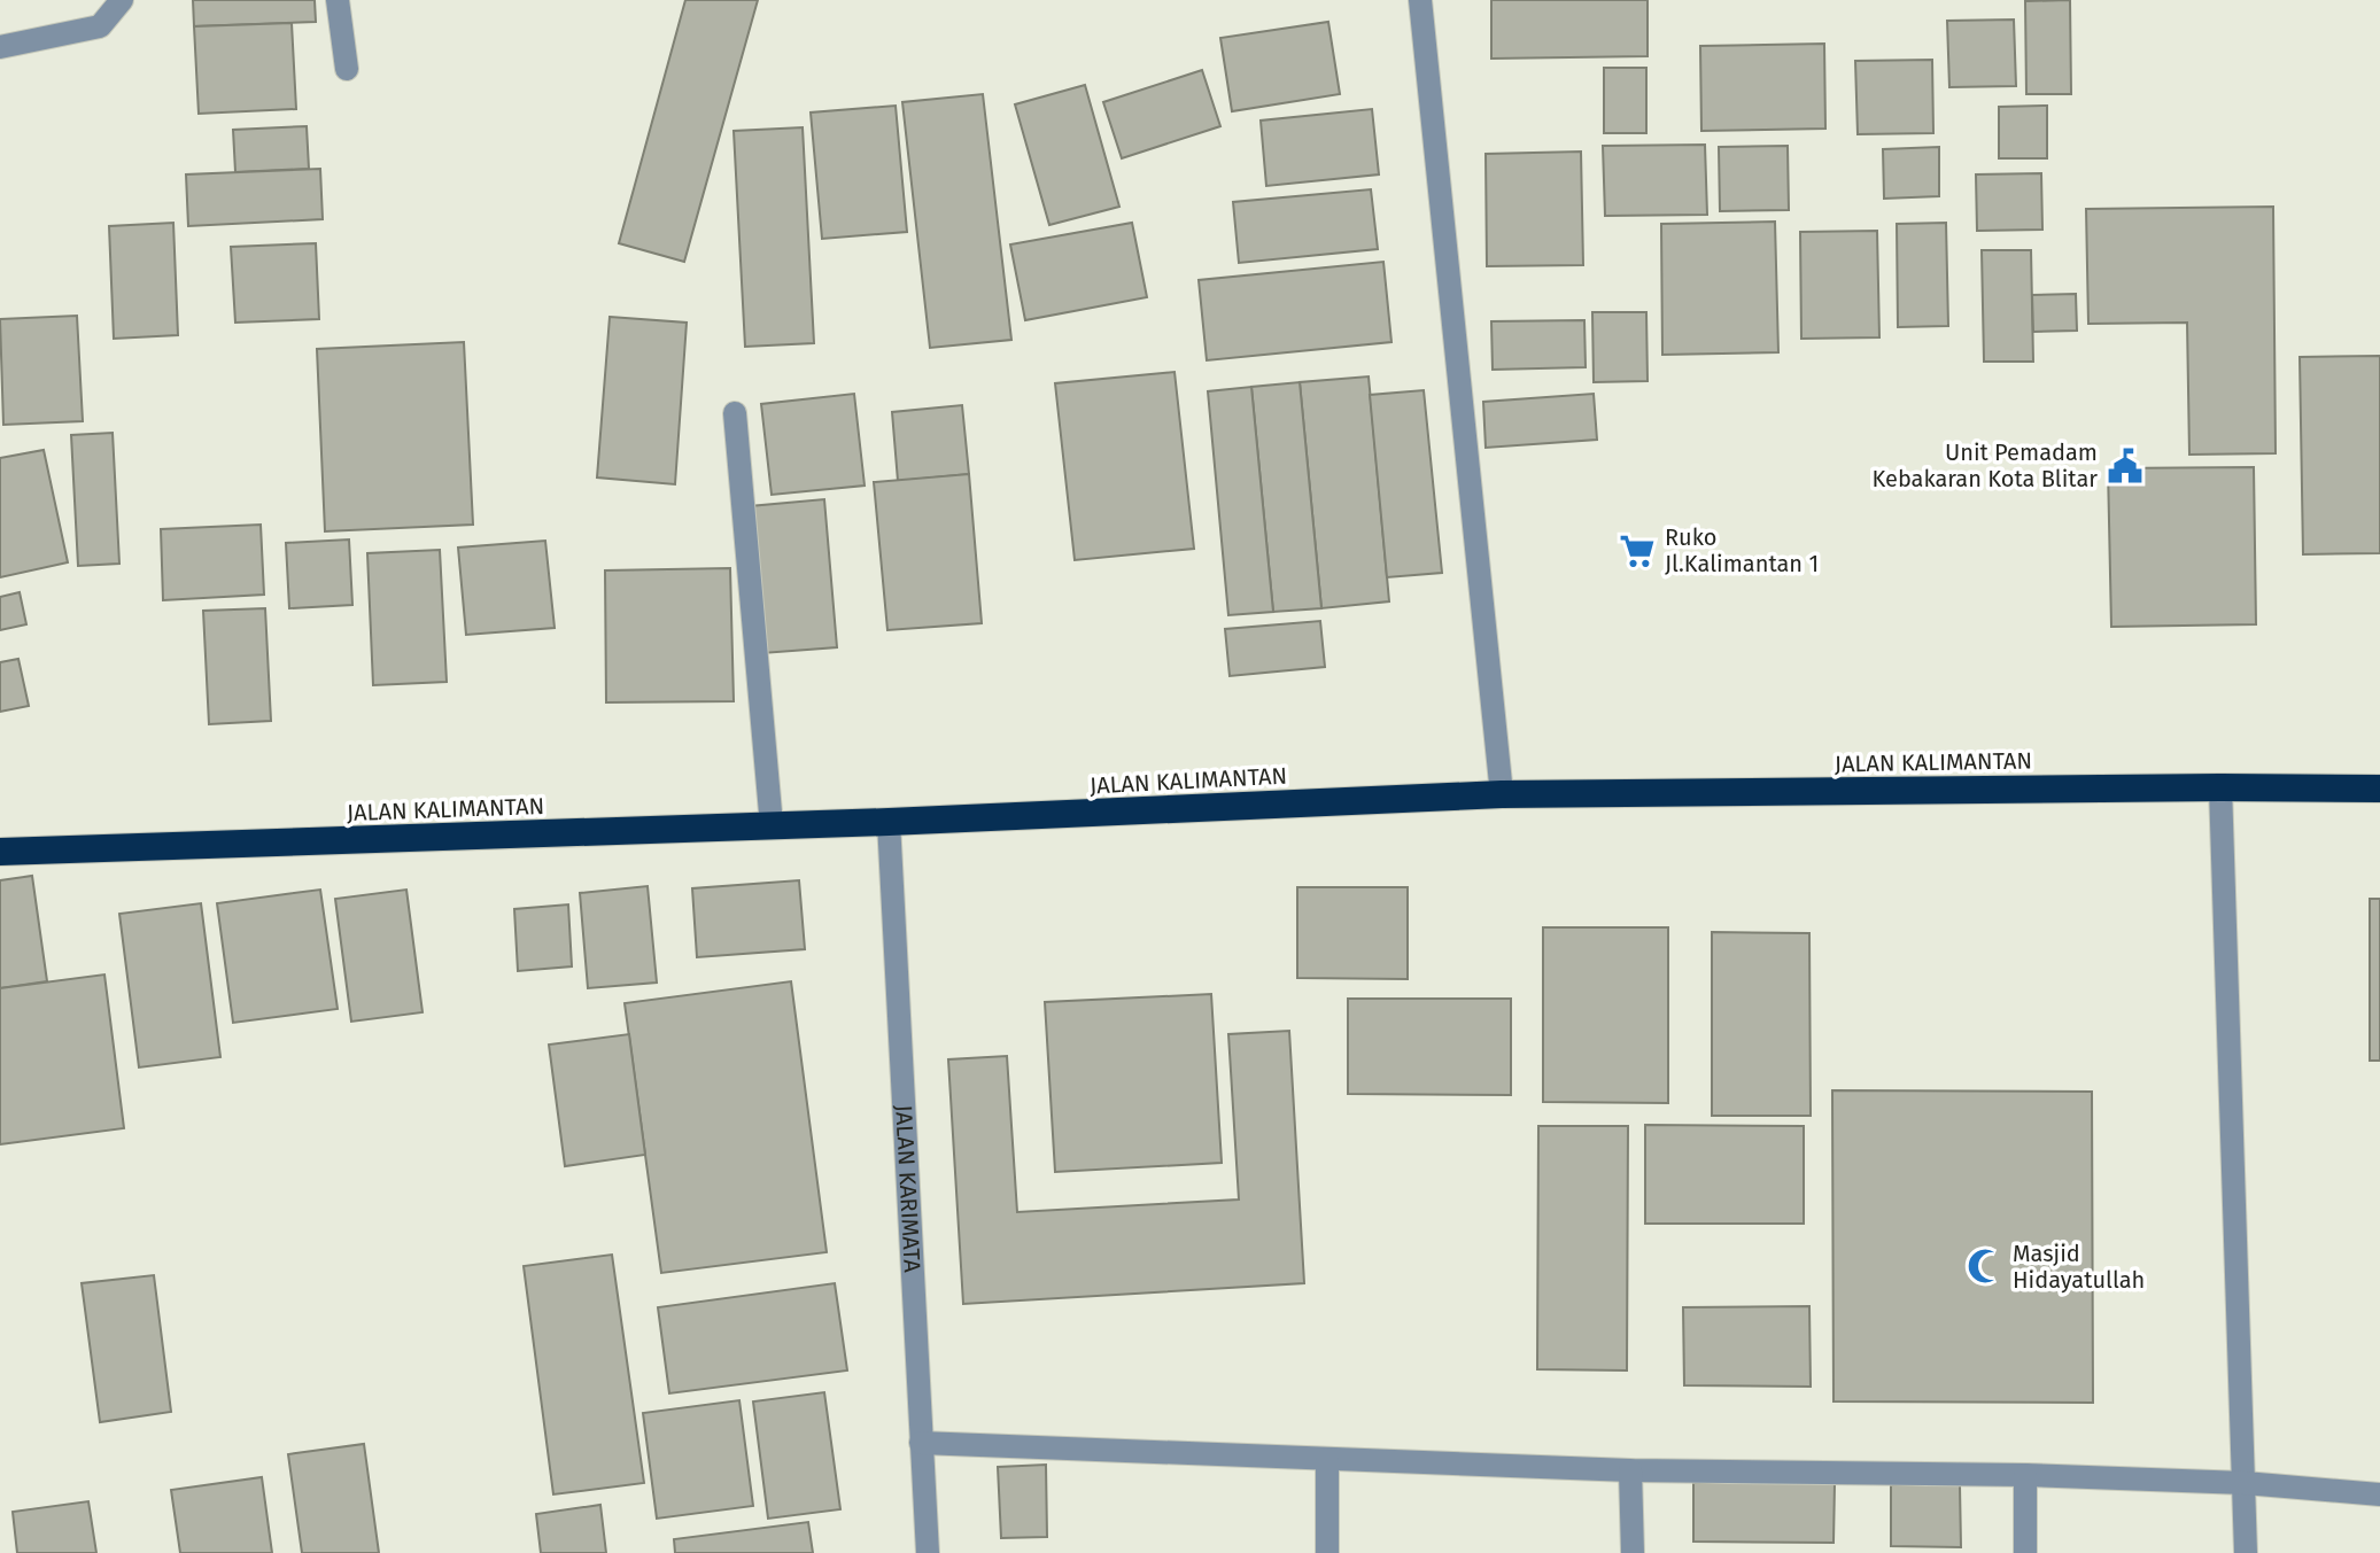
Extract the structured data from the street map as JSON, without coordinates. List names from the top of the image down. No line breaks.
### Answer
{"streets":{"highway":["JALAN KALIMANTAN"],"street":["JALAN KARIMATA"]},"crossings":[["JALAN KALIMANTAN","JALAN KARIMATA"]],"places":{"public building":["Unit Pemadam Kebakaran Kota Blitar"],"supermarket":["Ruko Jl.Kalimantan 1"],"mosque":["Masjid Hidayatullah"]}}
